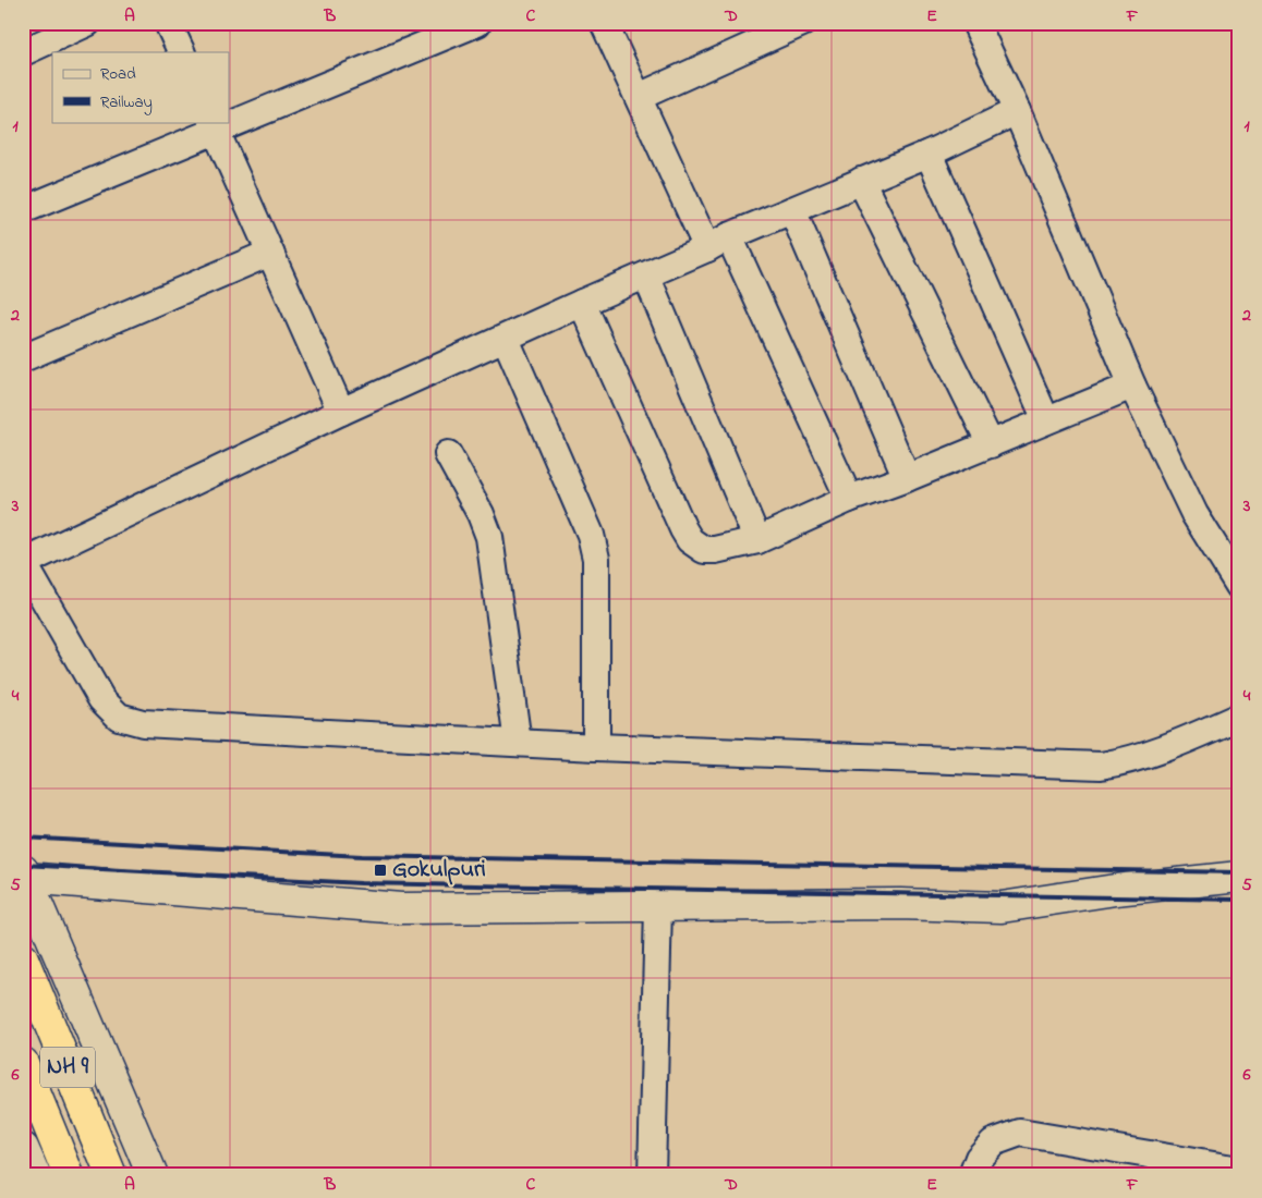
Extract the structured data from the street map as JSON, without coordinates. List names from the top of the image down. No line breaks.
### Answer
{"streets":{"highway":["NH 9"]},"places":{"transit":["Gokulpuri"]},"legend":["Road","Railway"],"grid":{"columns":["A","B","C","D","E","F"],"rows":["1","2","3","4","5","6"]}}
